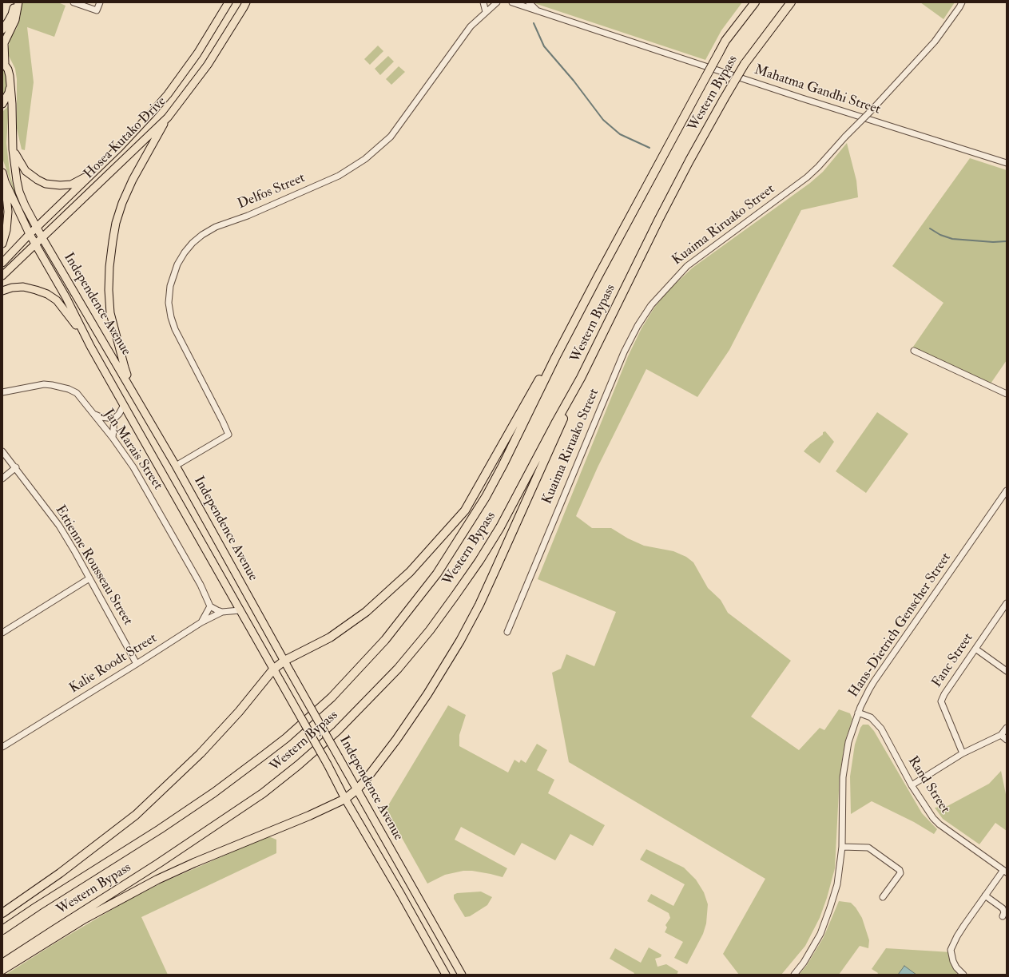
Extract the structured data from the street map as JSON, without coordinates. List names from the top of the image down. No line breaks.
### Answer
{"streets":{"highway":["Western Bypass"],"main road":["Hosea Kutako Drive","Independence Avenue"],"street":["Mahatma Gandhi Street","Delfos Street","Kuaima Riruako Street","Jan Marais Street","Ettienne Rousseau Street","Hans-Dietrich Genscher Street","Fanc Street","Kalie Roodt Street","Rand Street"]},"crossings":[["Hosea Kutako Drive","Independence Avenue"],["Delfos Street","Independence Avenue"],["Independence Avenue","Kalie Roodt Street"],["Ettienne Rousseau Street","Kalie Roodt Street"],["Hans-Dietrich Genscher Street","Rand Street"]]}
